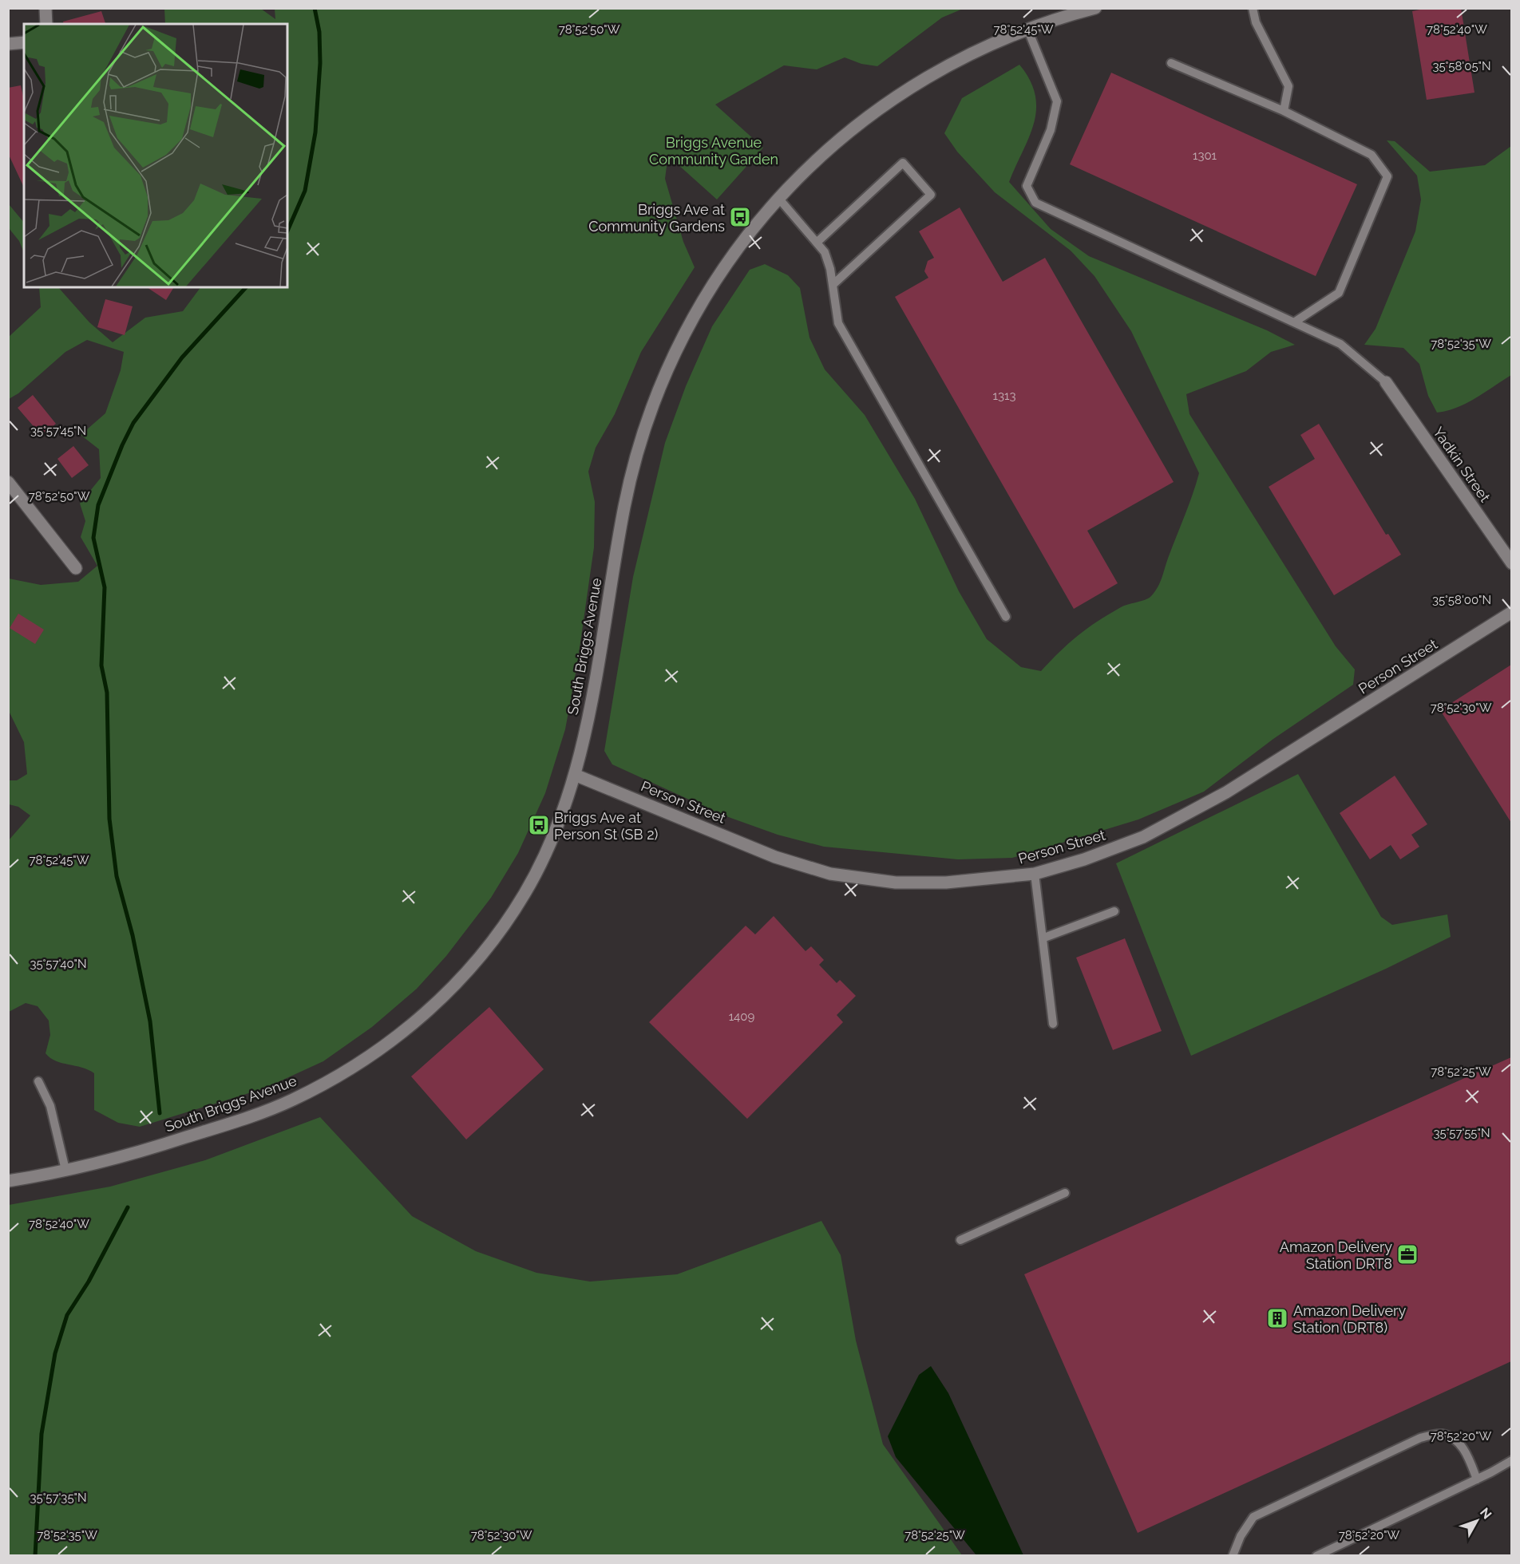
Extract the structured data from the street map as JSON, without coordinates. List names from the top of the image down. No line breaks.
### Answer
{"streets":{"street":["Yadkin Street","South Briggs Avenue","Person Street"]},"crossings":[["South Briggs Avenue","Person Street"]],"parks":["Briggs Avenue Community Garden"],"places":{"bus stop":["Briggs Ave at Community Gardens","Briggs Ave at Person St (SB 2)"],"office":["Amazon Delivery Station DRT8"],"building":["Amazon Delivery Station (DRT8)"]},"house_numbers":["1301","1313","1409"],"north":"top right","coordinates":["78°52'50\"W","78°52'45\"W","78°52'40\"W","35°58'05\"N","78°52'35\"W","35°57'45\"N","35°58'00\"N","78°52'30\"W","35°57'40\"N","78°52'25\"W","35°57'55\"N","78°52'20\"W","35°57'35\"N"]}
